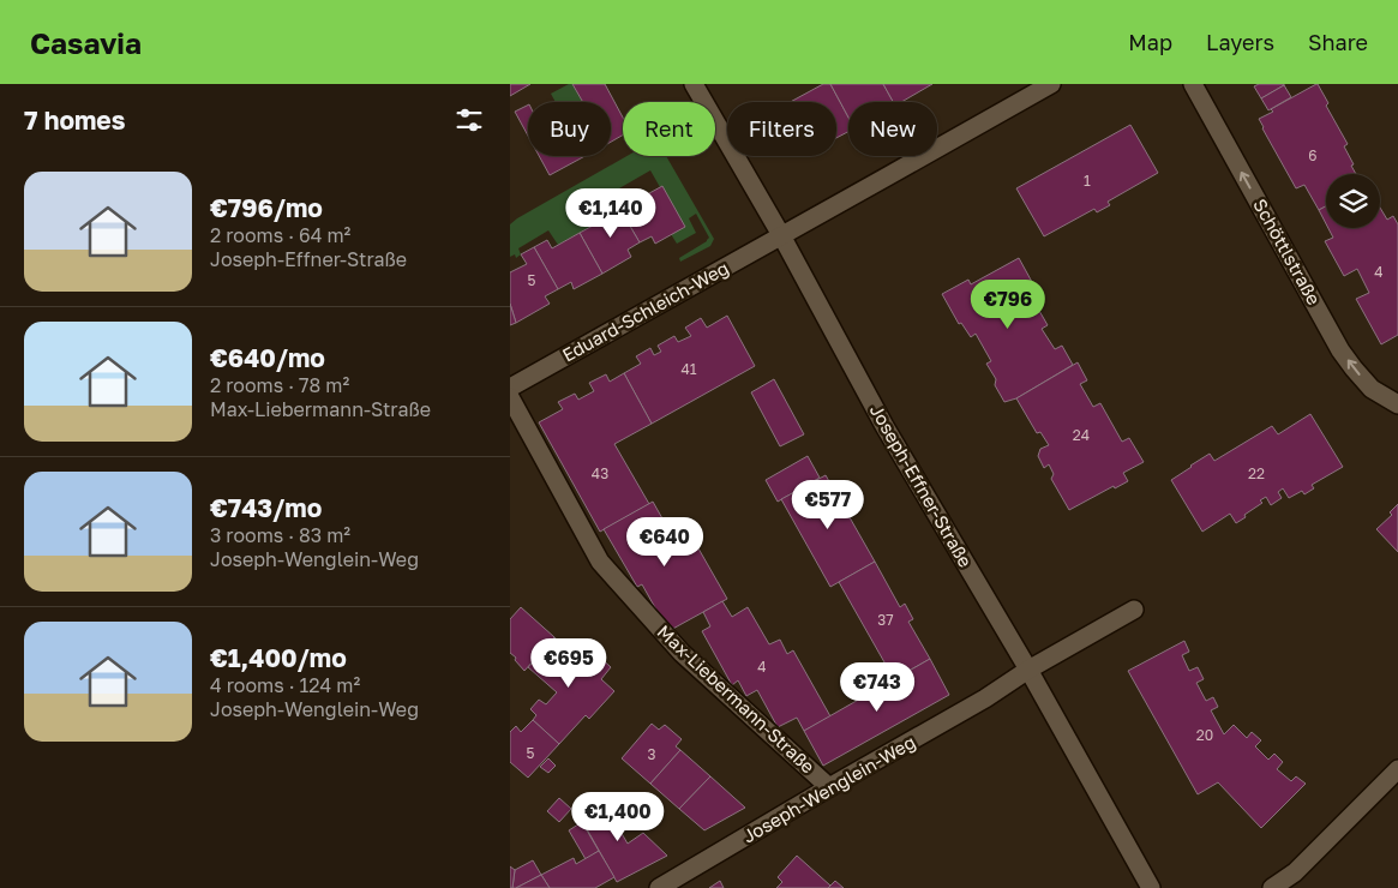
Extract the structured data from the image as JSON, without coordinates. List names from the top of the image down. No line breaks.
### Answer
{"streets":{"street":["Schöttlstraße","Eduard-Schleich-Weg","Joseph-Effner-Straße","Max-Liebermann-Straße","Joseph-Wenglein-Weg"]},"crossings":[["Eduard-Schleich-Weg","Joseph-Effner-Straße"],["Joseph-Effner-Straße","Joseph-Wenglein-Weg"],["Max-Liebermann-Straße","Joseph-Wenglein-Weg"]],"one_way":["Schöttlstraße"],"house_numbers":["6","1","4","5","41","24","43","22","37","4","20","5","3"],"page":{"header":"Casavia","nav":["Map","Layers","Share"],"heading":"7 homes","chip":["Buy","Rent","Filters","New"],"list":[{"name":"€796/mo","note":"2 rooms · 64 m² · Joseph-Effner-Straße"},{"name":"€640/mo","note":"2 rooms · 78 m² · Max-Liebermann-Straße"},{"name":"€743/mo","note":"3 rooms · 83 m² · Joseph-Wenglein-Weg"},{"name":"€1,400/mo","note":"4 rooms · 124 m² · Joseph-Wenglein-Weg"}],"price":["€1,140","€796","€577","€640","€695","€743","€1,400"]}}
